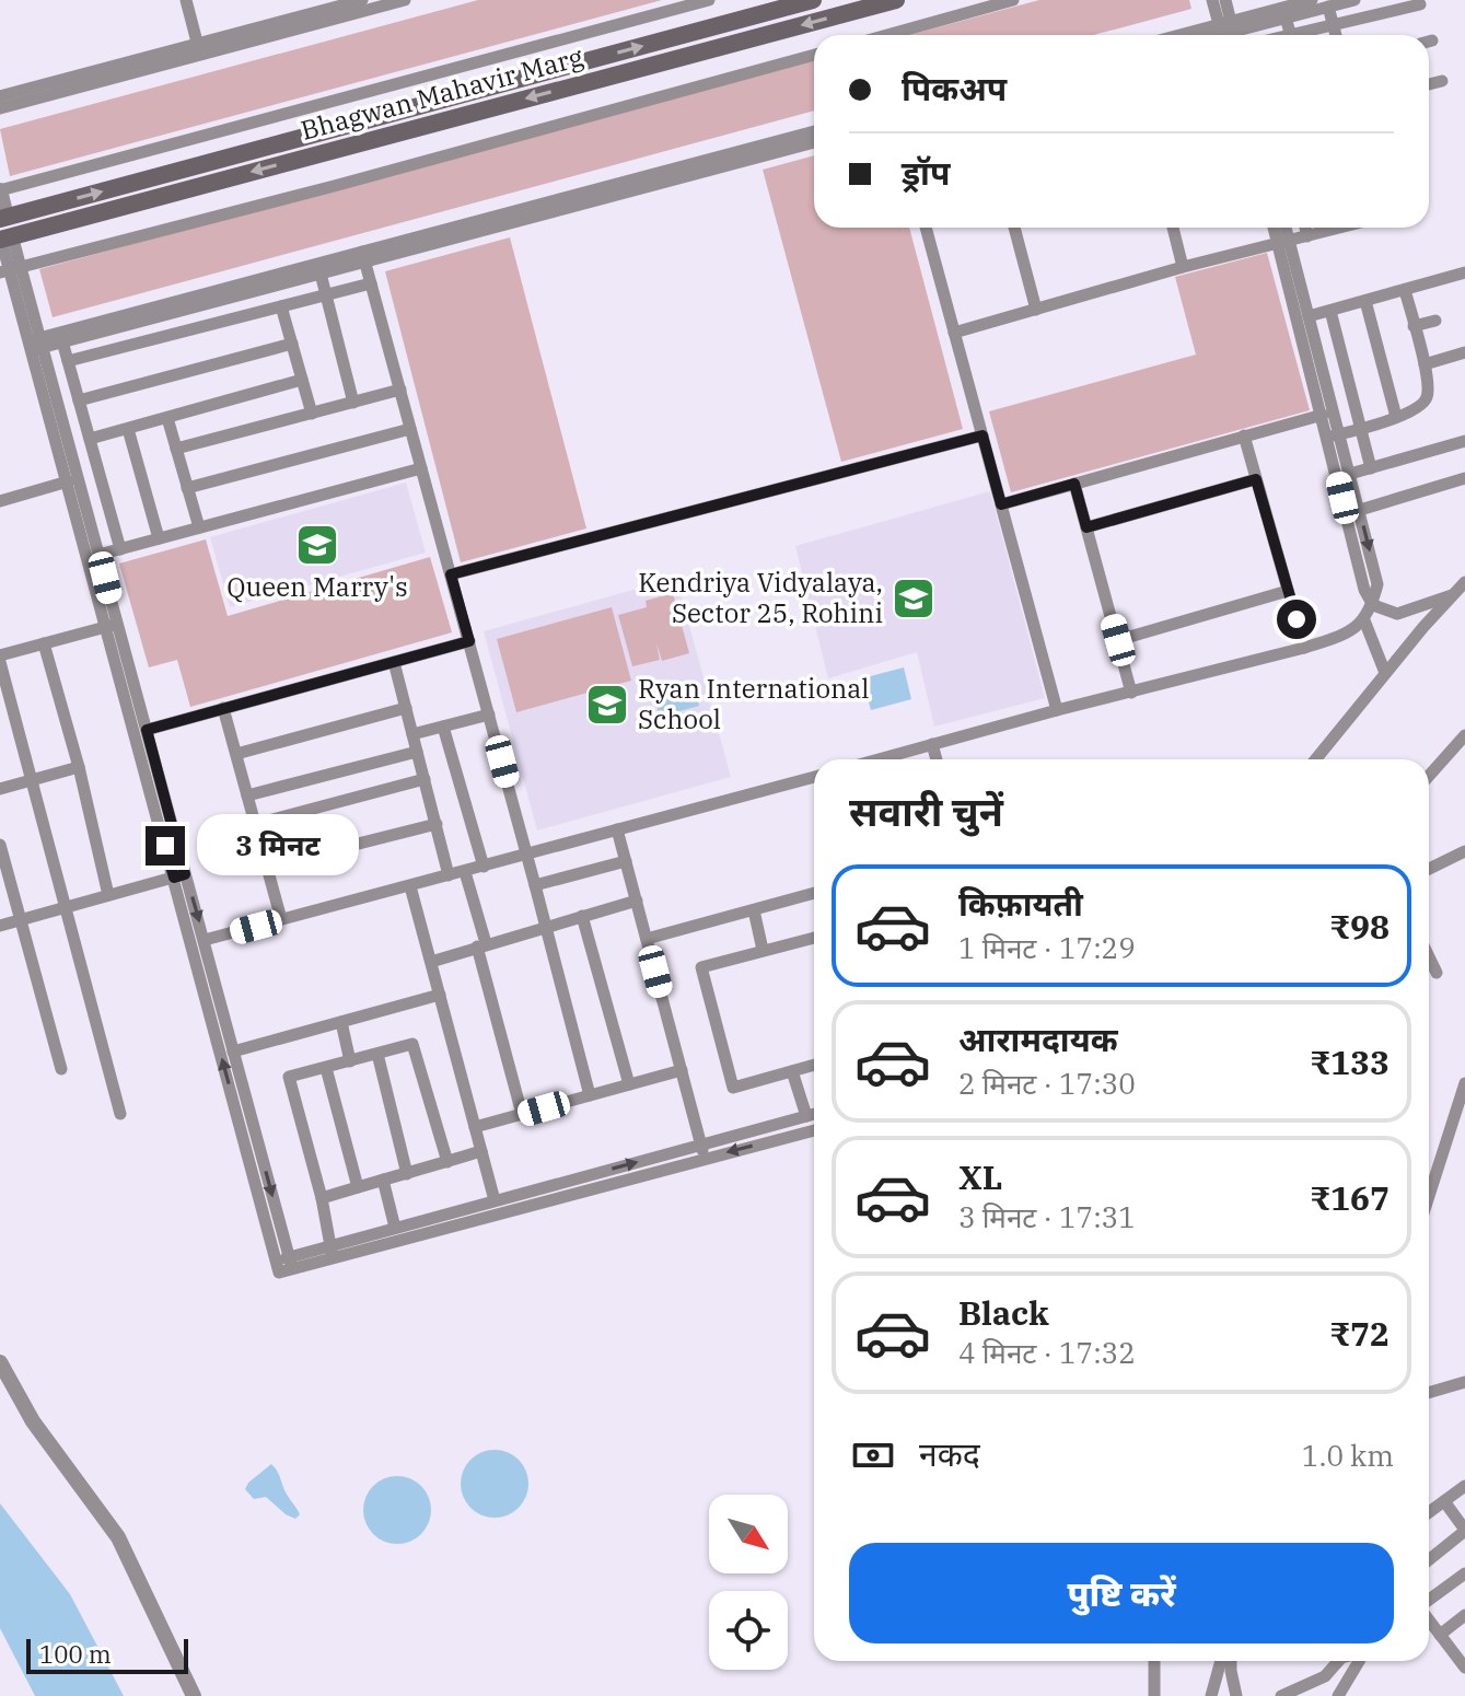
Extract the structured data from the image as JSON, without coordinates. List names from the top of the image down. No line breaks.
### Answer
{"streets":{"main road":["Bhagwan Mahavir Marg"]},"places":{"school or university":["Queen Marry's","Kendriya Vidyalaya, Sector 25, Rohini","Ryan International School"]},"scale_bar":"100 m","north":"bottom right","page":{"banner":["पिकअप","ड्रॉप"],"heading":"सवारी चुनें","bubble":"3 मिनट","list":[{"name":"किफ़ायती","note":"1 मिनट · 17:29","value":"₹98"},{"name":"आरामदायक","note":"2 मिनट · 17:30","value":"₹133"},{"name":"XL","note":"3 मिनट · 17:31","value":"₹167"},{"name":"Black","note":"4 मिनट · 17:32","value":"₹72"}],"pay":["नकद","1.0 km"],"buttons":"पुष्टि करें","scale":"100 m"}}
